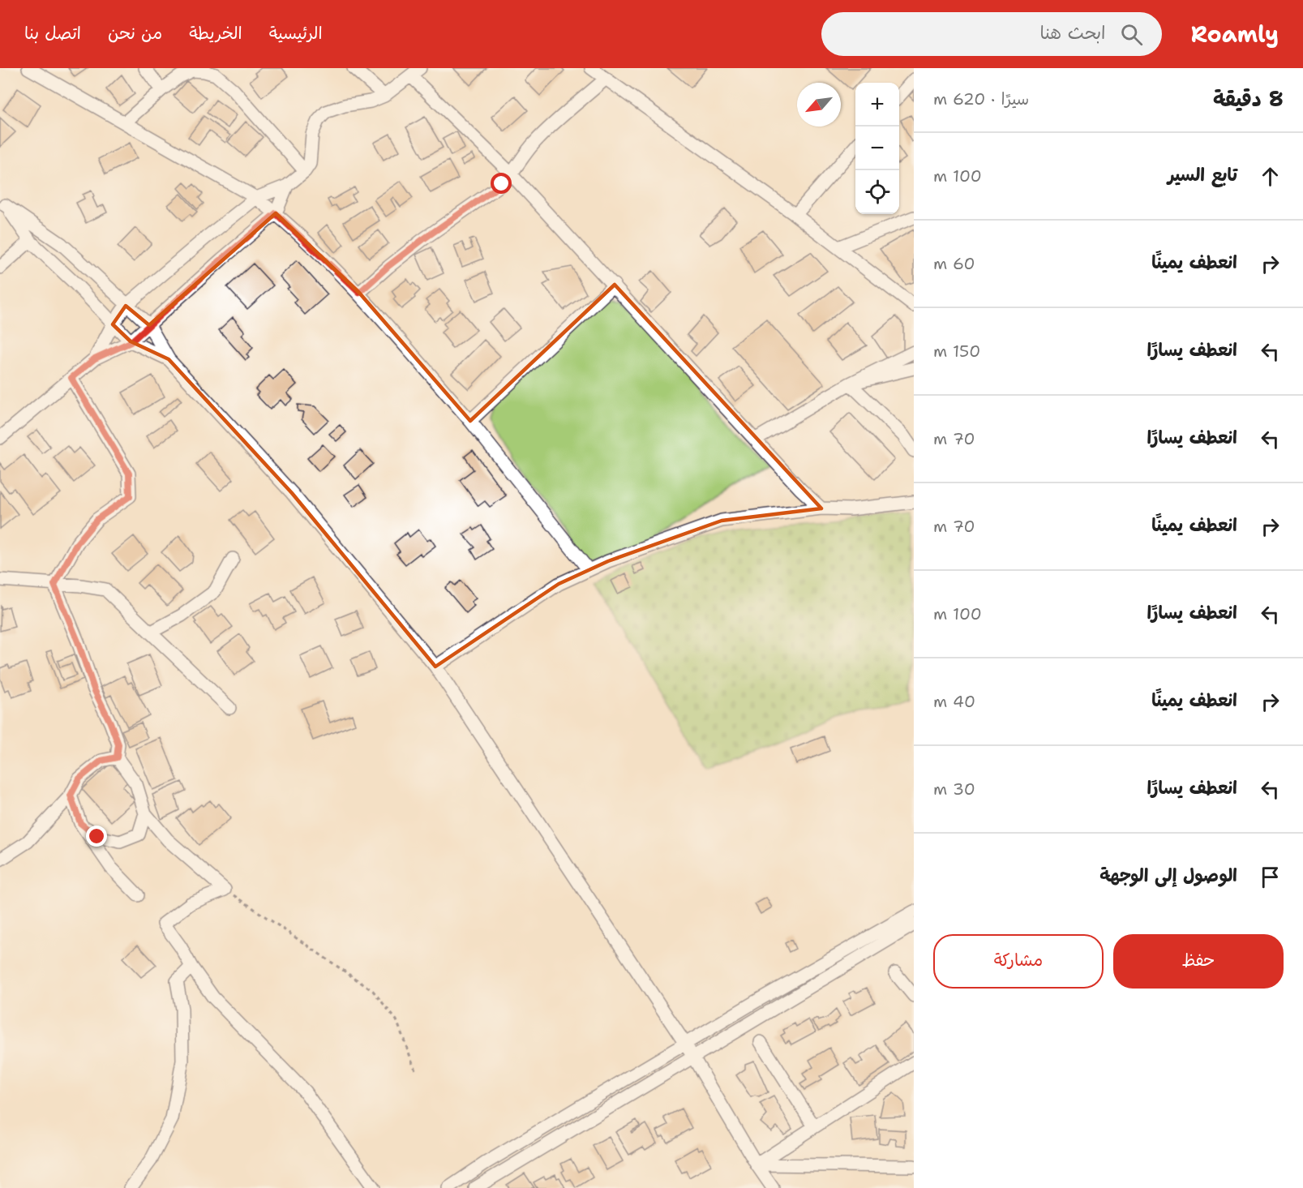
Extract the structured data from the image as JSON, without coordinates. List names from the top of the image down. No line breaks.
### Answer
{"north":"bottom left","page":{"header":"Roamly","search":"ابحث هنا","nav":["الرئيسية","الخريطة","من نحن","اتصل بنا"],"heading":["8 دقيقة","سيرًا · 620 m"],"map_buttons":["+","−"],"list":[["تابع السير","100 m"],["انعطف يمينًا","60 m"],["انعطف يسارًا","150 m"],["انعطف يسارًا","70 m"],["انعطف يمينًا","70 m"],["انعطف يسارًا","100 m"],["انعطف يمينًا","40 m"],["انعطف يسارًا","30 m"],"الوصول إلى الوجهة"],"buttons":["حفظ","مشاركة"]}}
